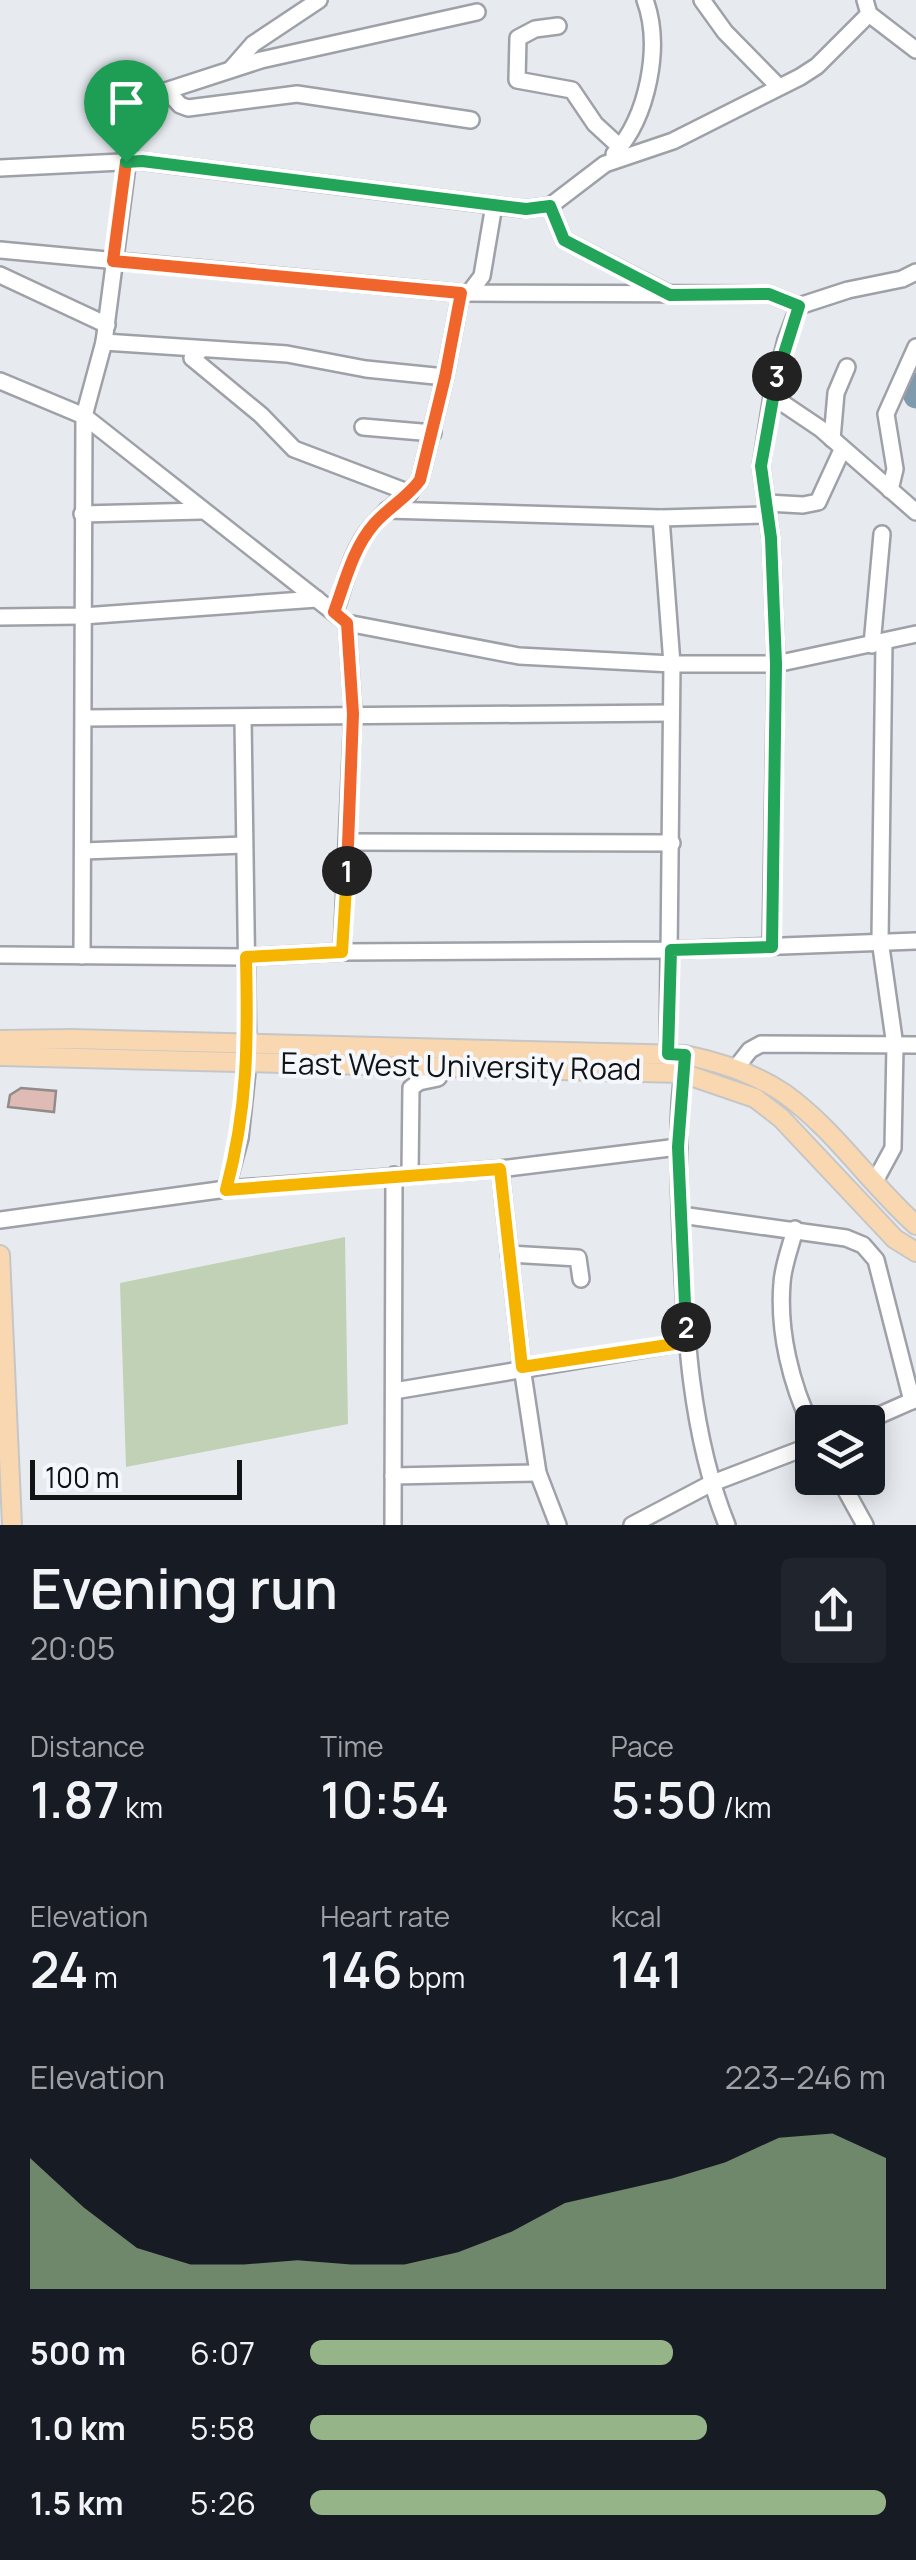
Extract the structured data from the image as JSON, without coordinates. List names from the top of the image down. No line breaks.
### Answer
{"streets":{"main road":["East West University Road"]},"scale_bar":"100 m","page":{"pins":["3","1","2"],"scale":"100 m","heading":["Evening run","20:05"],"stats":[["Distance","1.87 km"],["Time","10:54"],["Pace","5:50 /km"],["Elevation","24 m"],["Heart rate","146 bpm"],["kcal","141"]],"chart":["Elevation","223–246 m"],"list":[{"name":"500 m","note":"6:07"},{"name":"1.0 km","note":"5:58"},{"name":"1.5 km","note":"5:26"}]}}
